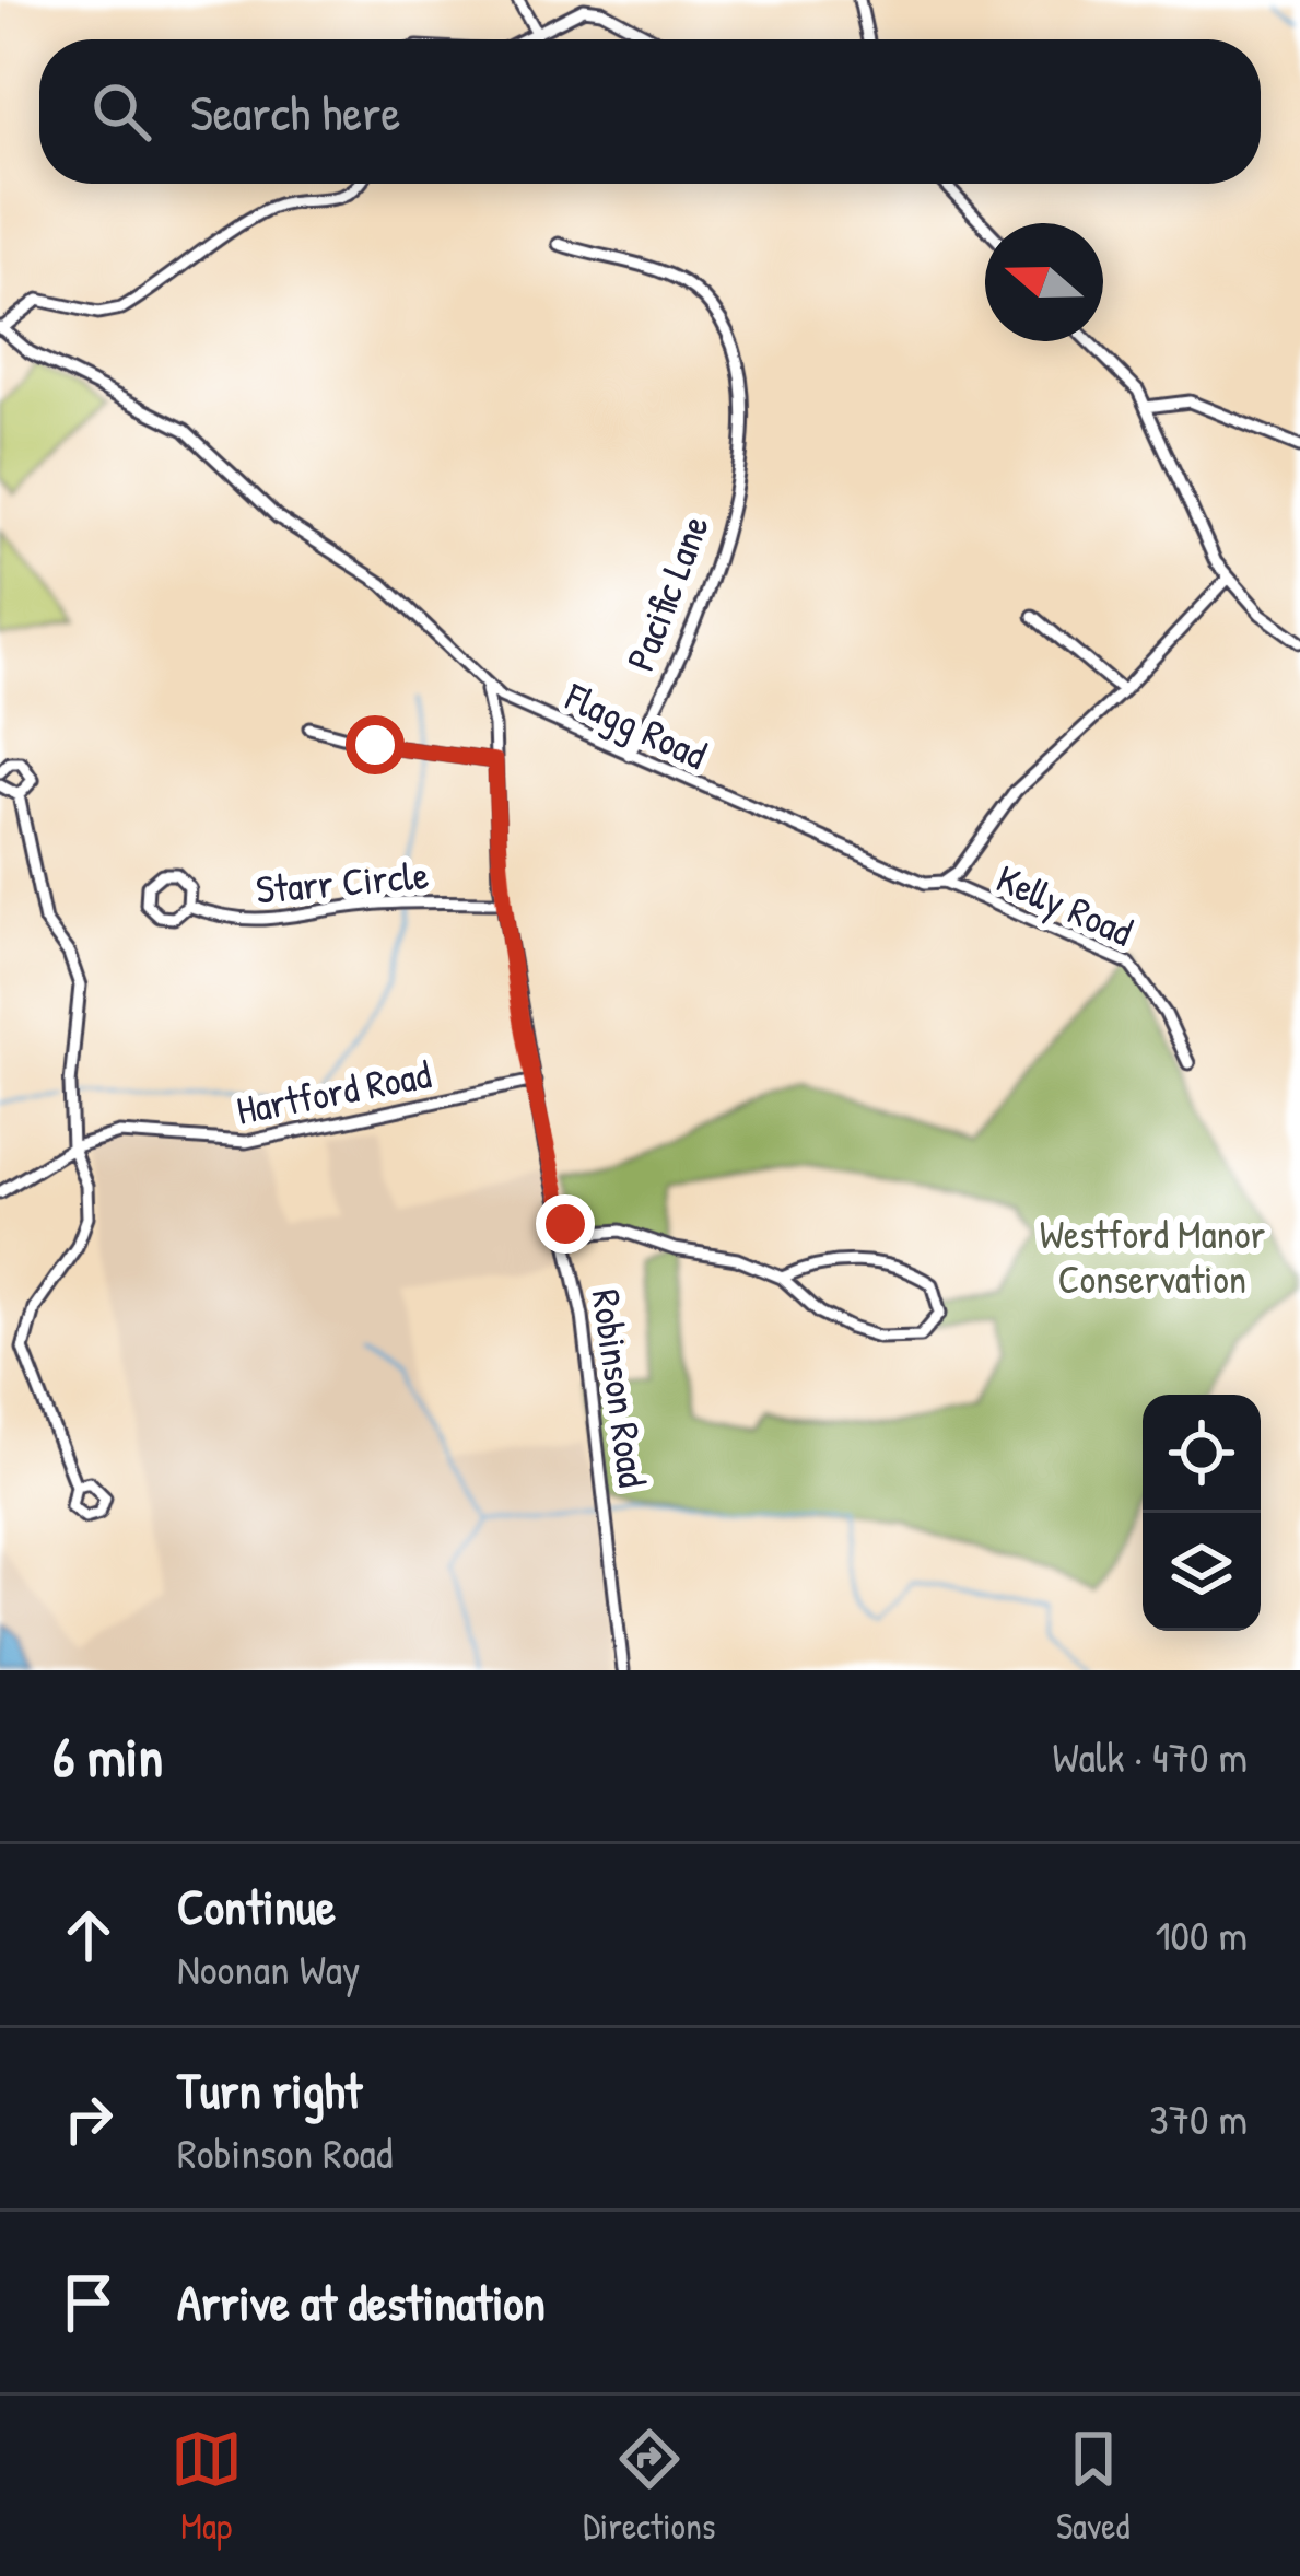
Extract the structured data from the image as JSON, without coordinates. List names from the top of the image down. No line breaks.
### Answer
{"streets":{"street":["Pacific Lane","Flagg Road","Starr Circle","Kelly Road","Hartford Road","Robinson Road"]},"crossings":[["Pacific Lane","Flagg Road"],["Flagg Road","Kelly Road"],["Flagg Road","Robinson Road"],["Starr Circle","Robinson Road"],["Hartford Road","Robinson Road"]],"parks":["Westford Manor Conservation"],"north":"left","page":{"search":"Search here","heading":["6 min","Walk · 470 m"],"list":[["Continue","Noonan Way","100 m"],["Turn right","Robinson Road","370 m"],"Arrive at destination"],"nav":["Map","Directions","Saved"]}}
